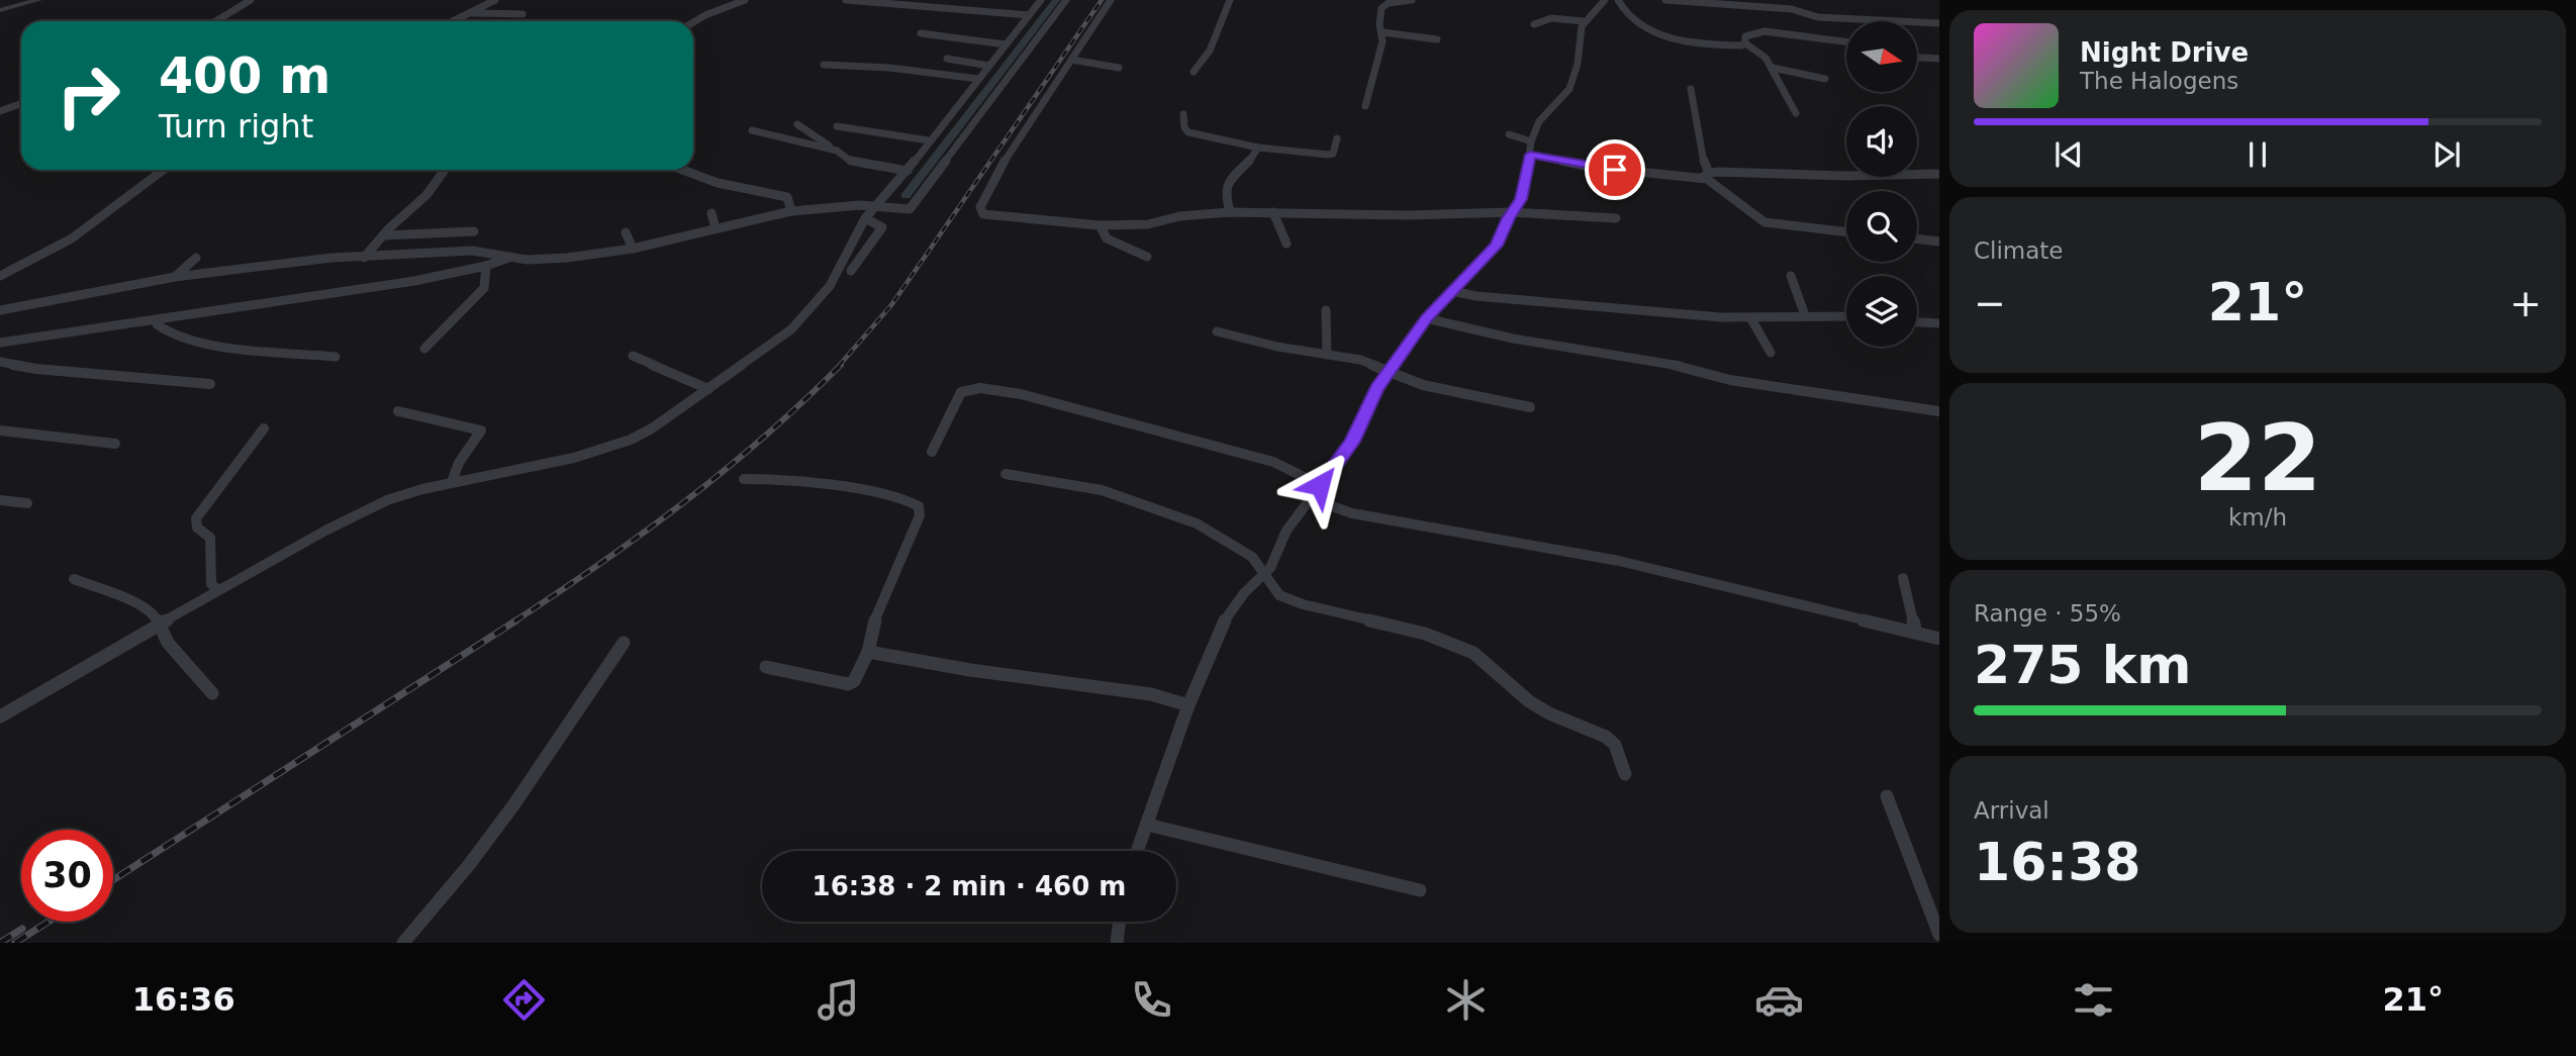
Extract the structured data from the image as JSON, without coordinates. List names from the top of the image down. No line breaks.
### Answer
{"north":"right","page":{"turn":["400 m","Turn right"],"song":["Night Drive","The Halogens"],"tile":["Climate",["22","km/h"],["Range · 55%","275 km"],["Arrival","16:38"]],"heat":["−","21°","+"],"limit":"30","trip":"16:38 · 2 min · 460 m","tabs":["16:36","21°"]}}
